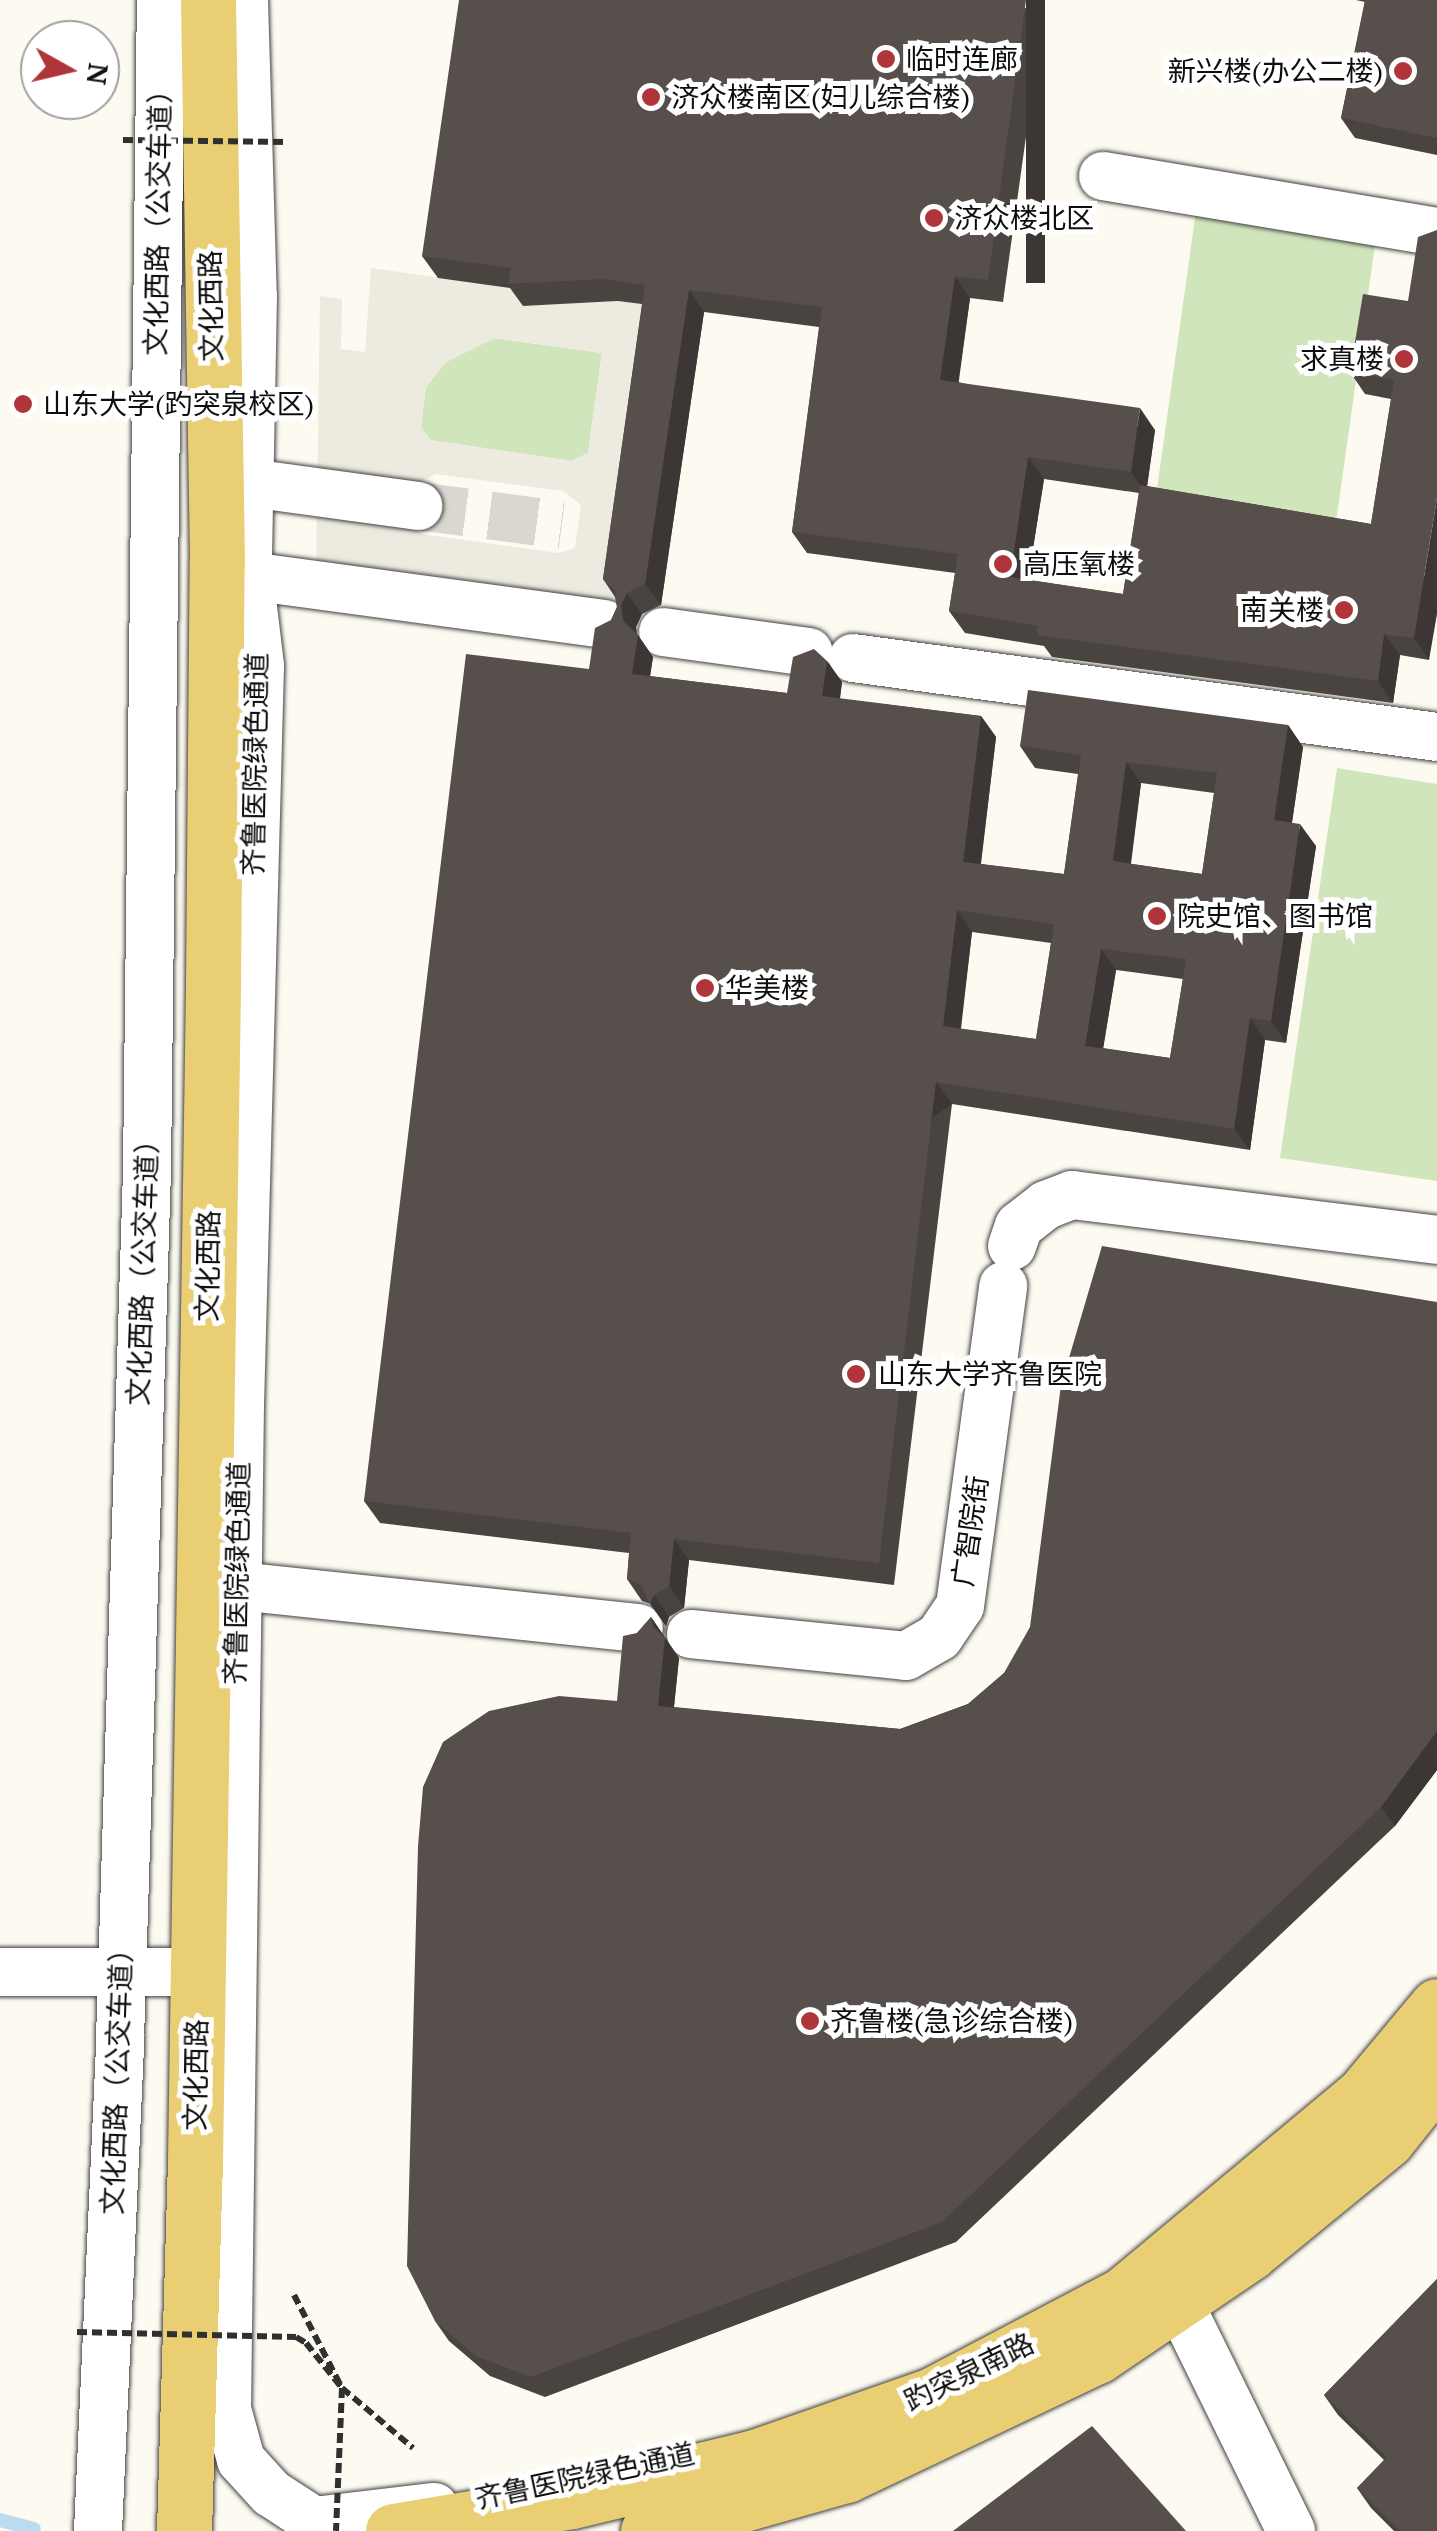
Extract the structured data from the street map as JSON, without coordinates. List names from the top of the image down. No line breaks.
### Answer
{"streets":{"main road":["文化西路","趵突泉南路"],"street":["文化西路（公交车道）","齐鲁医院绿色通道","广智院街"]},"crossings":[["齐鲁医院绿色通道","趵突泉南路"]],"places":["临时连廊","新兴楼(办公二楼)","济众楼南区(妇儿综合楼)","济众楼北区","求真楼","山东大学(趵突泉校区)","高压氧楼","南关楼","院史馆、图书馆","华美楼","山东大学齐鲁医院","齐鲁楼(急诊综合楼)"],"north":"right"}
